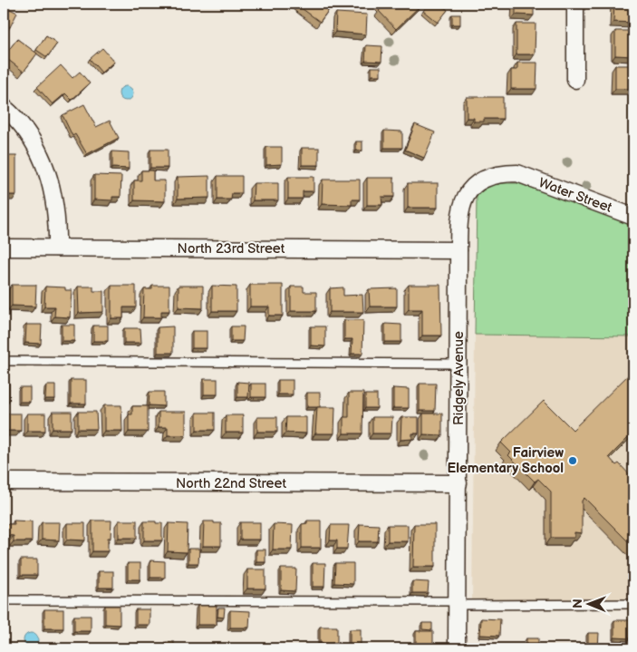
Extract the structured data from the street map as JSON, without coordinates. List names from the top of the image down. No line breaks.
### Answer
{"streets":{"street":["Water Street","North 23rd Street","Ridgely Avenue","North 22nd Street"]},"crossings":[["Water Street","Ridgely Avenue"],["North 23rd Street","Ridgely Avenue"],["Ridgely Avenue","North 22nd Street"]],"places":["Fairview Elementary School"],"north":"left"}
